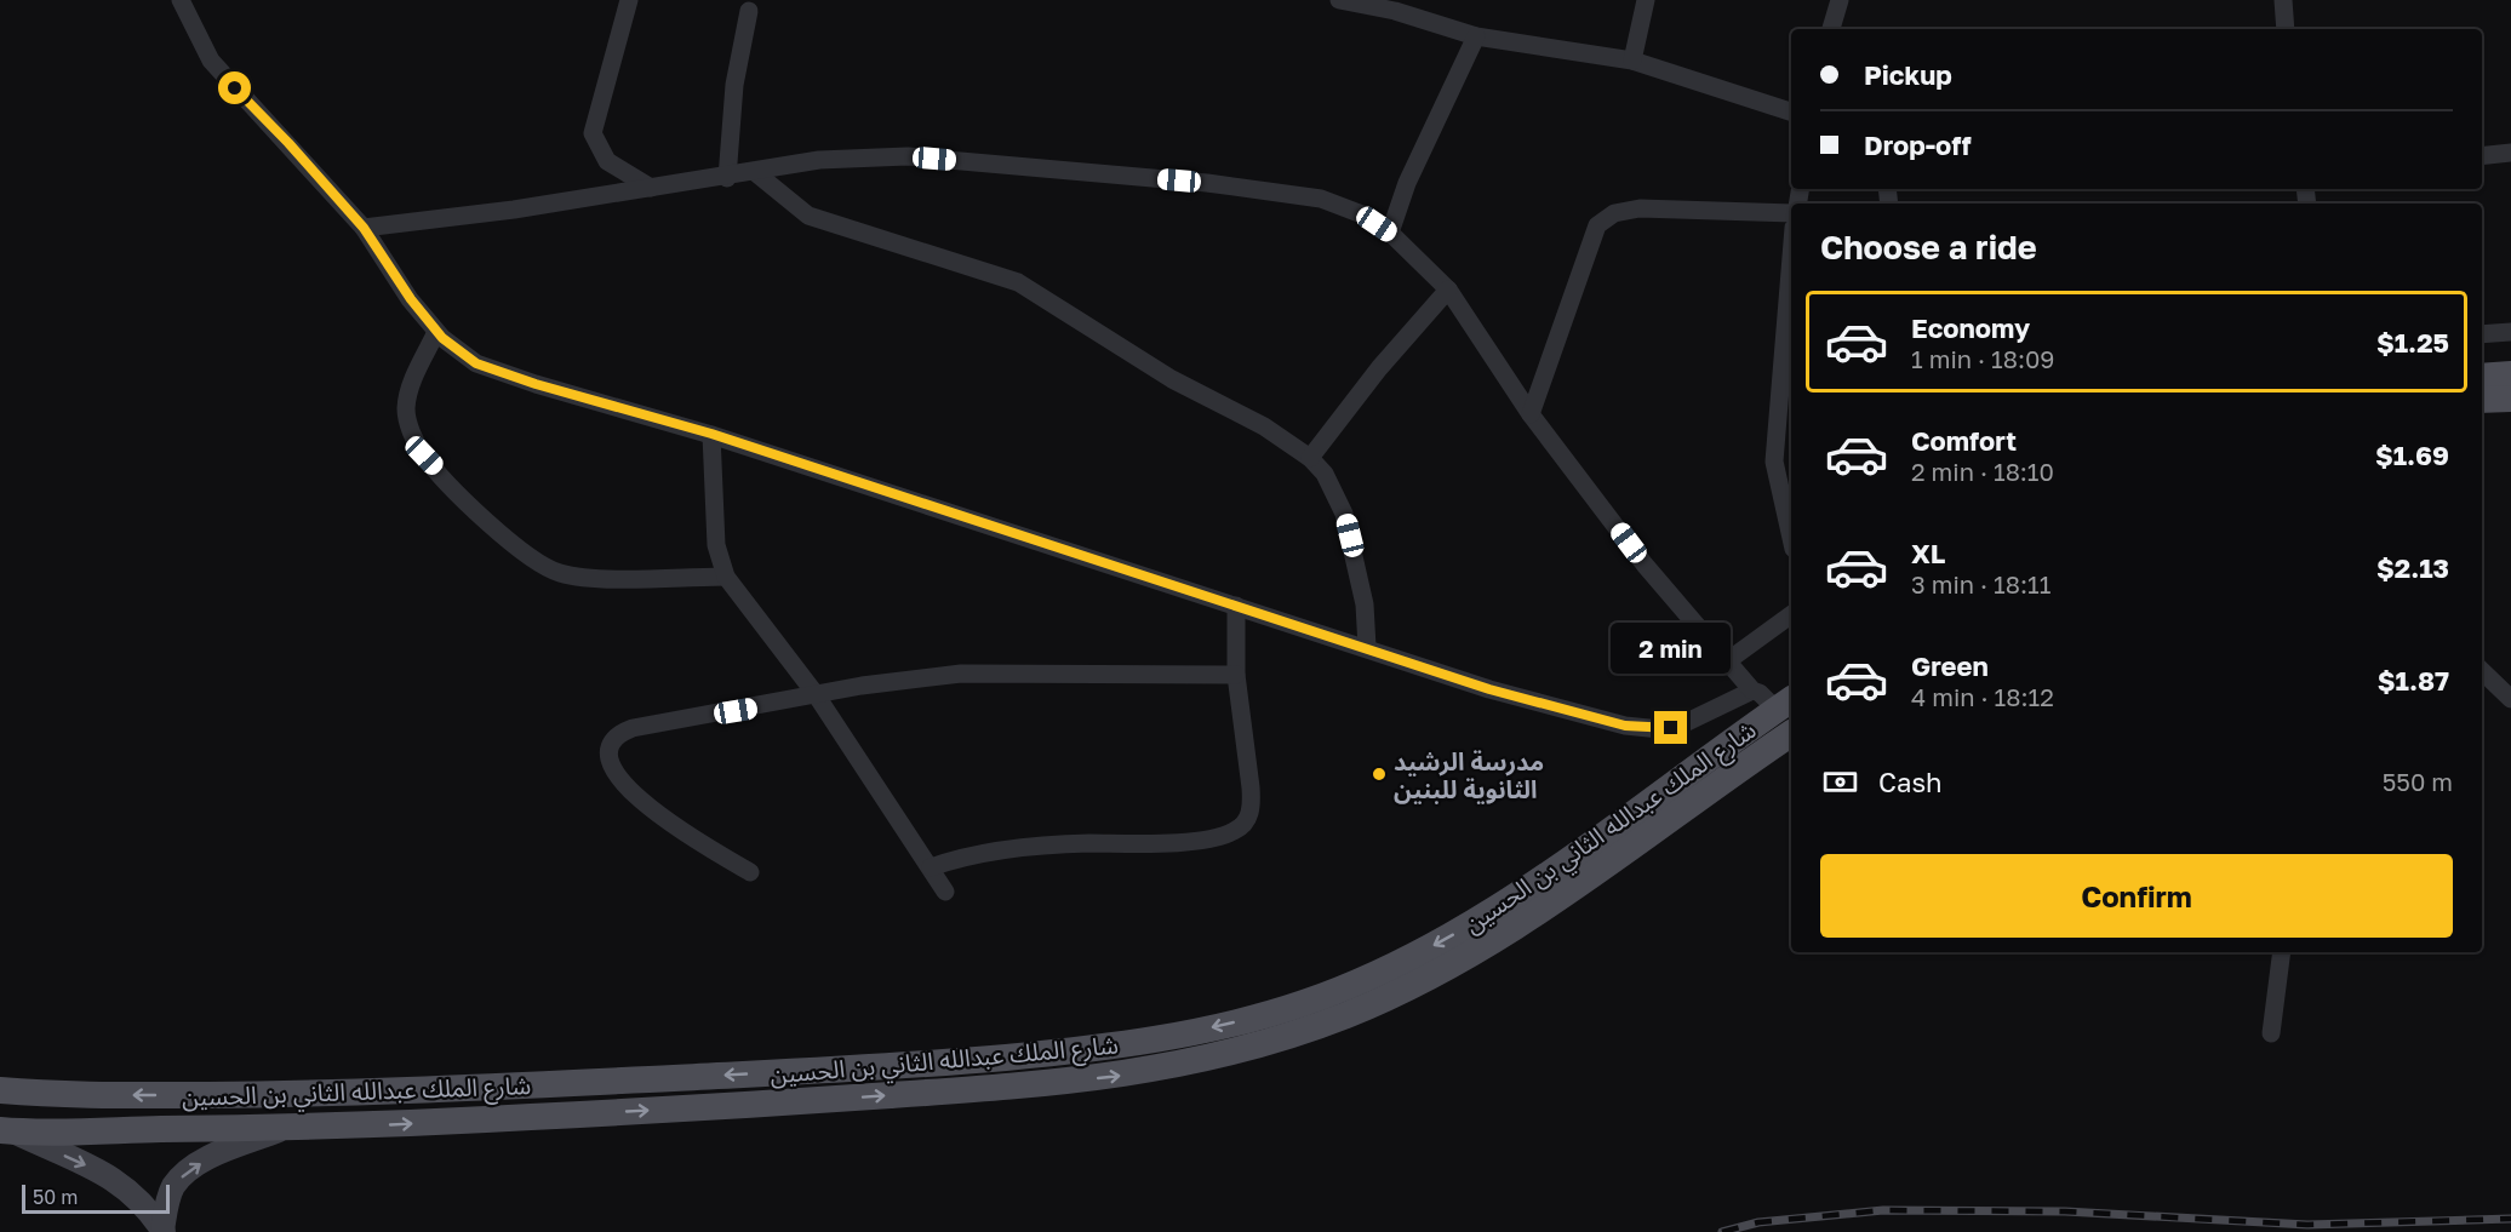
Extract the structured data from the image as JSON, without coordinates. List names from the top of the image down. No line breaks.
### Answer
{"streets":{"main road":["شارع الملك عبدالله الثاني بن الحسين"]},"places":["مدرسة الرشيد الثانوية للبنين"],"scale_bar":"50 m","page":{"banner":["Pickup","Drop-off"],"heading":"Choose a ride","list":[{"name":"Economy","note":"1 min · 18:09","value":"$1.25"},{"name":"Comfort","note":"2 min · 18:10","value":"$1.69"},{"name":"XL","note":"3 min · 18:11","value":"$2.13"},{"name":"Green","note":"4 min · 18:12","value":"$1.87"}],"bubble":"2 min","pay":["Cash","550 m"],"buttons":"Confirm","scale":"50 m"}}
